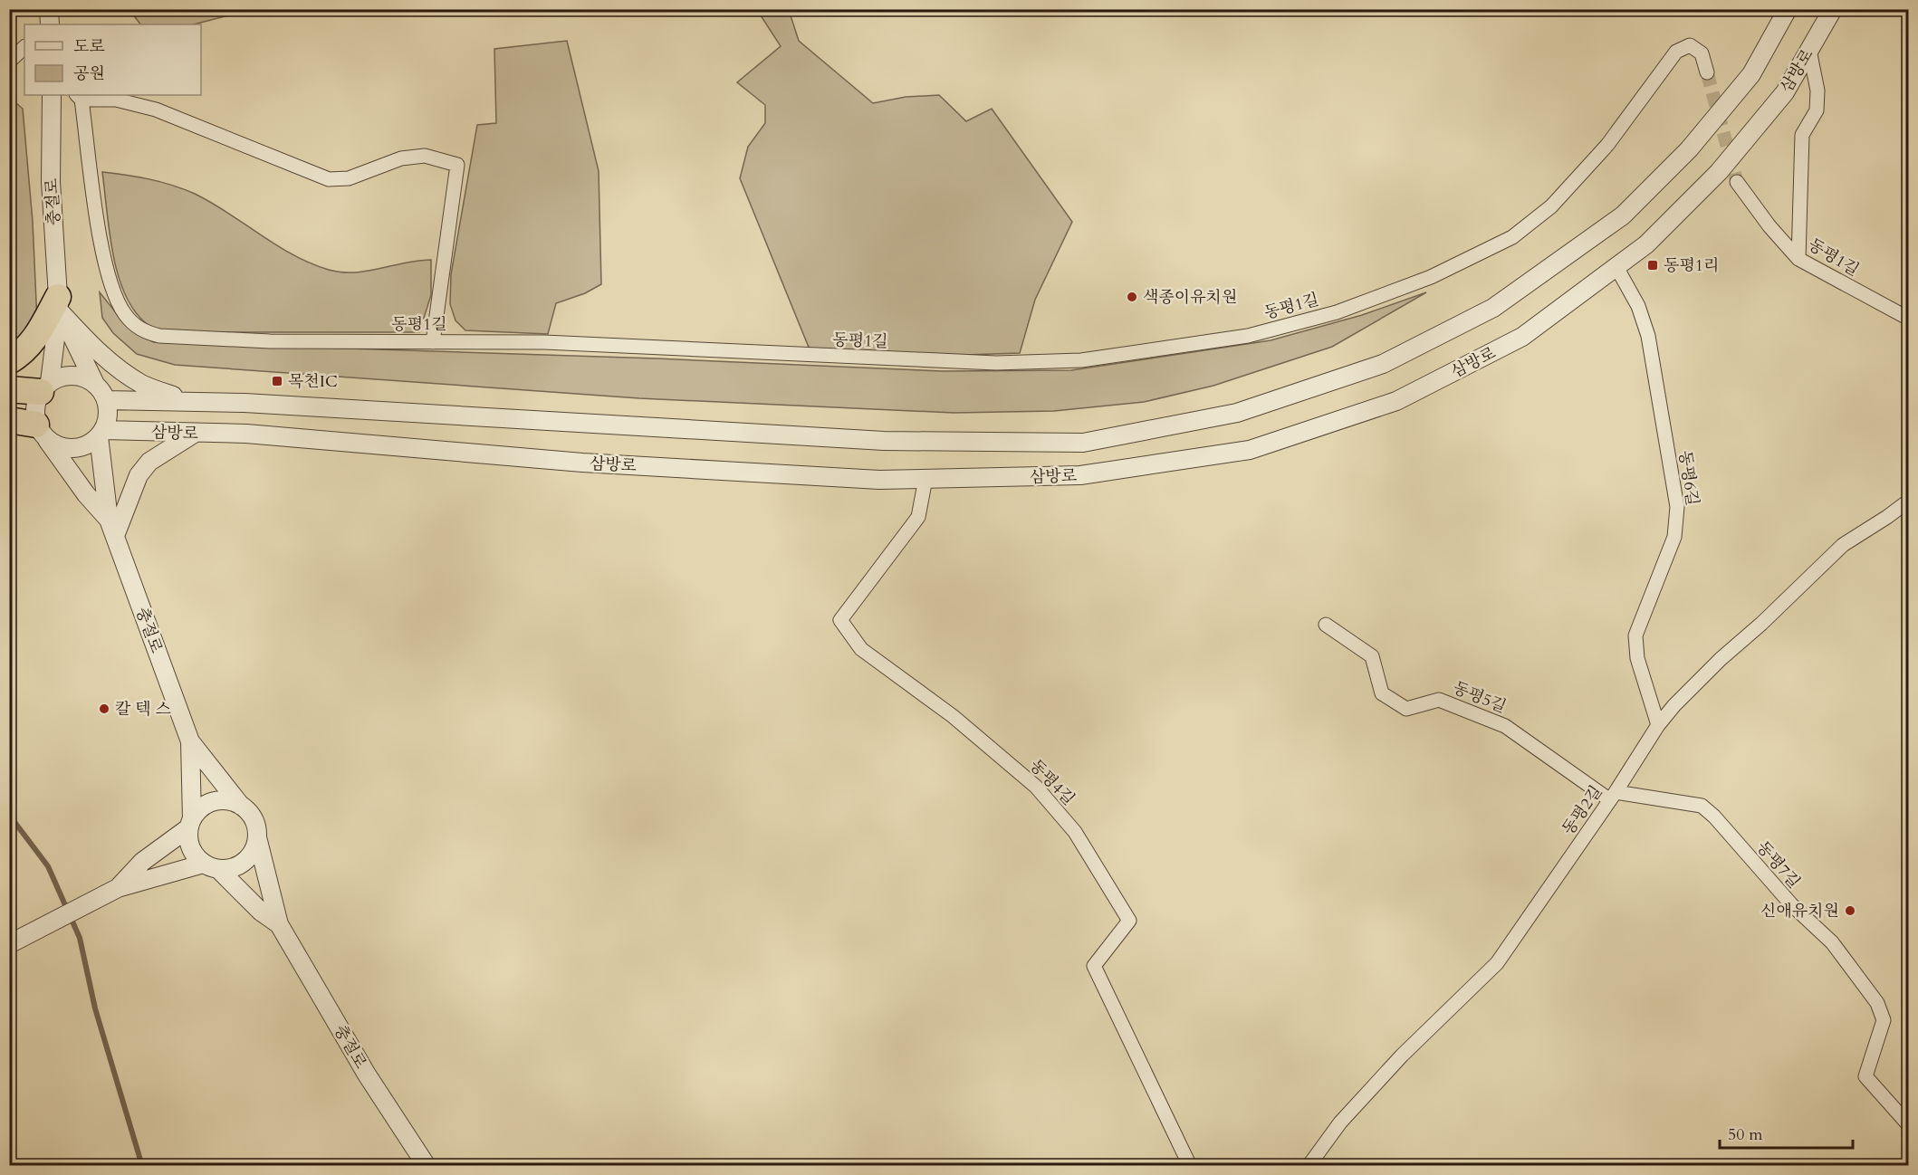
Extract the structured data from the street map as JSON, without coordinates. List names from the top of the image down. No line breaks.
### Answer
{"streets":{"street":["삼방로","충절로","동평1길","동평6길","동평5길","동평4길","동평2길","동평7길"]},"crossings":[["삼방로","충절로"],["삼방로","동평6길"],["삼방로","동평4길"],["동평6길","동평2길"],["동평5길","동평2길"],["동평5길","동평7길"],["동평2길","동평7길"]],"places":{"transit":["동평1리","목천IC"],"other":["색종이유치원","칼 텍 스","신애유치원"]},"legend":["도로","공원"],"scale_bar":"50 m"}
